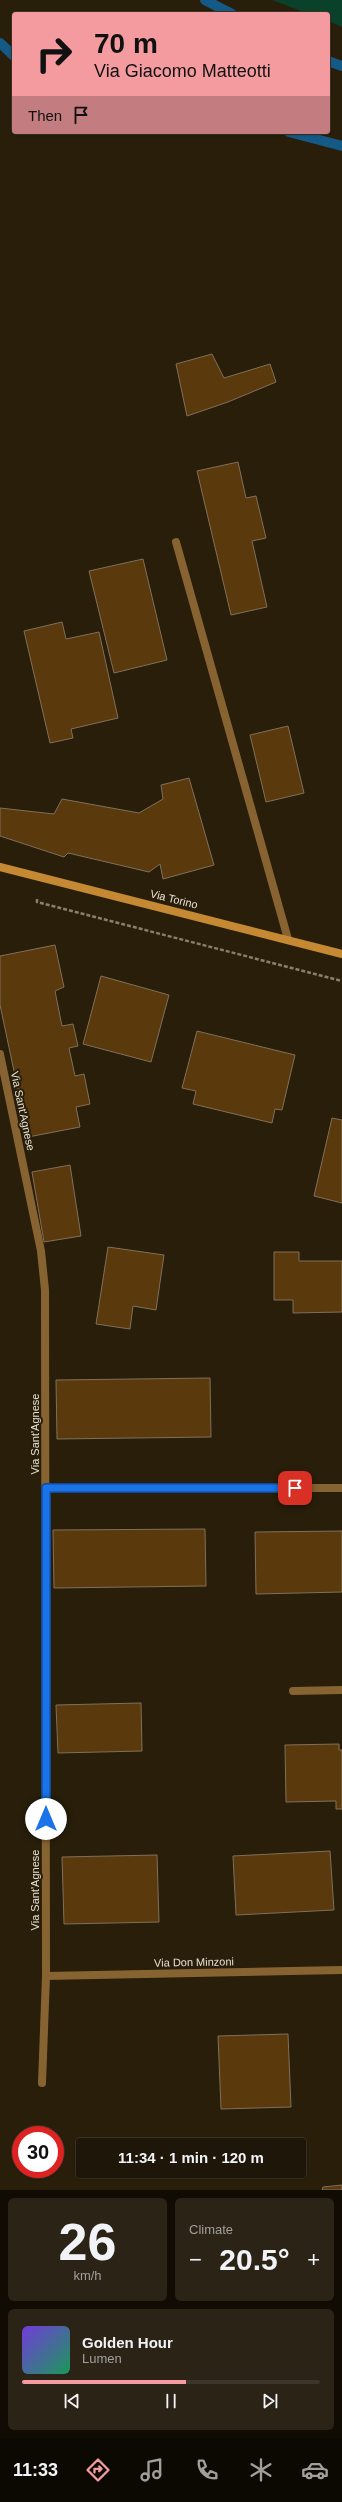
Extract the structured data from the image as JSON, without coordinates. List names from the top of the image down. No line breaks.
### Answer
{"streets":{"main road":["Via Torino"],"street":["Via Sant'Agnese","Via Don Minzoni"]},"crossings":[["Via Sant'Agnese","Via Don Minzoni"]],"page":{"turn":["70 m","Via Giacomo Matteotti"],"then":"Then","limit":"30","trip":"11:34 · 1 min · 120 m","tile":[["26","km/h"],"Climate"],"heat":["−","20.5°","+"],"song":["Golden Hour","Lumen"],"tabs":"11:33"}}
